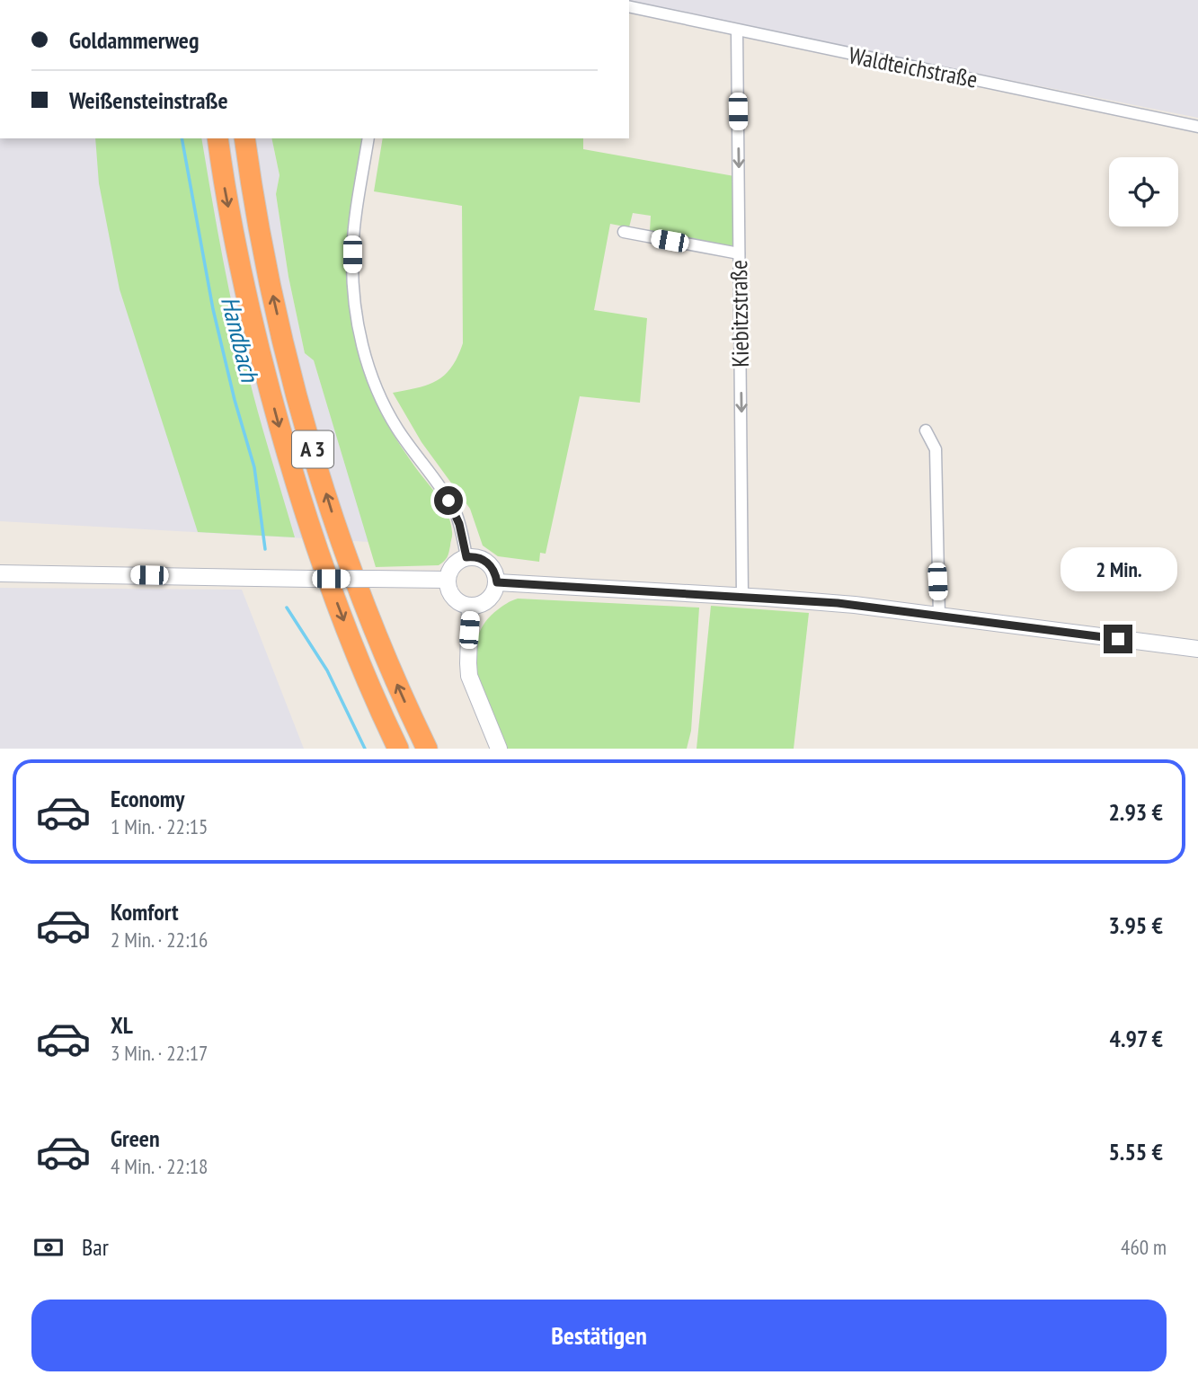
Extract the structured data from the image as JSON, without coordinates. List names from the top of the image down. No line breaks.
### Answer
{"streets":{"highway":["A 3"],"street":["Waldteichstraße","Kiebitzstraße"]},"crossings":[["Waldteichstraße","Kiebitzstraße"]],"one_way":["Kiebitzstraße"],"water":["Handbach"],"page":{"banner":["Goldammerweg","Weißensteinstraße"],"bubble":"2 Min.","list":[{"name":"Economy","note":"1 Min. · 22:15","value":"2.93 €"},{"name":"Komfort","note":"2 Min. · 22:16","value":"3.95 €"},{"name":"XL","note":"3 Min. · 22:17","value":"4.97 €"},{"name":"Green","note":"4 Min. · 22:18","value":"5.55 €"}],"pay":["Bar","460 m"],"buttons":"Bestätigen"}}
